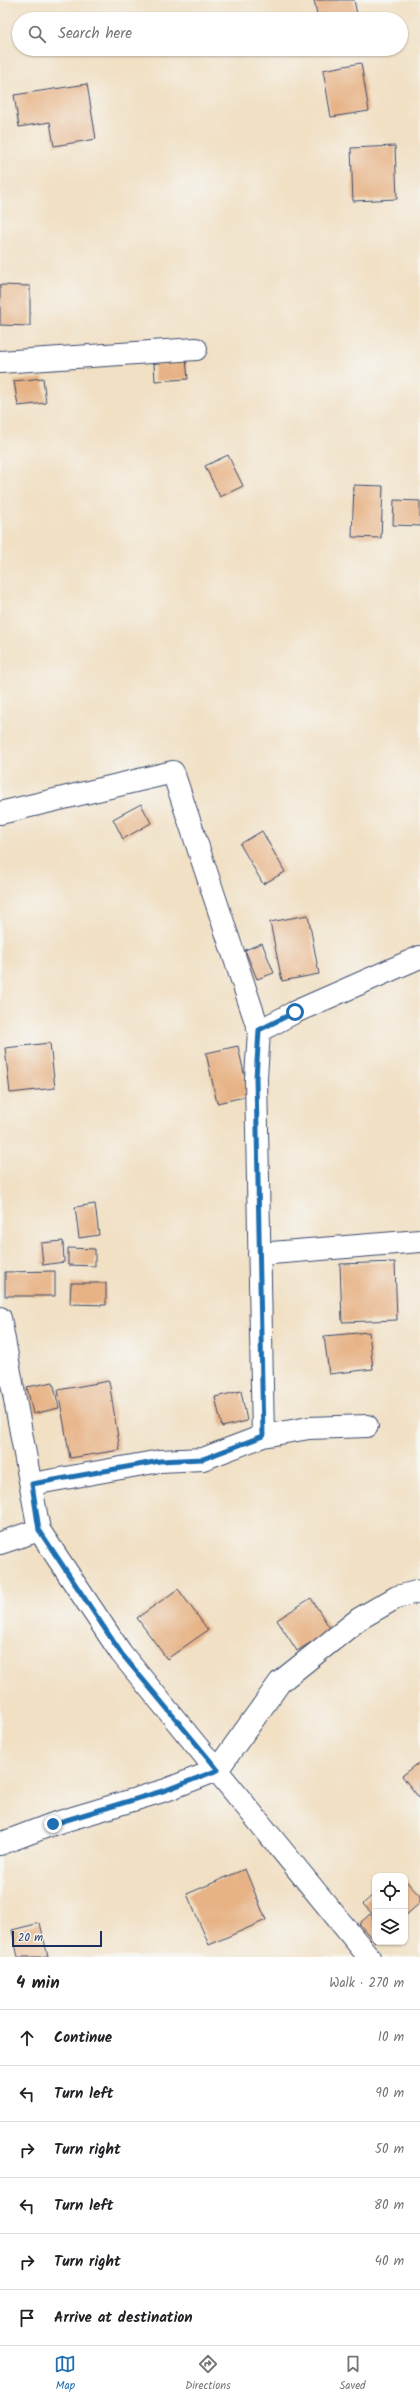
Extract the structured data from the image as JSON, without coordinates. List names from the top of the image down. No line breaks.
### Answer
{"scale_bar":"20 m","page":{"search":"Search here","scale":"20 m","heading":["4 min","Walk · 270 m"],"list":[["Continue","10 m"],["Turn left","90 m"],["Turn right","50 m"],["Turn left","80 m"],["Turn right","40 m"],"Arrive at destination"],"nav":["Map","Directions","Saved"]}}
